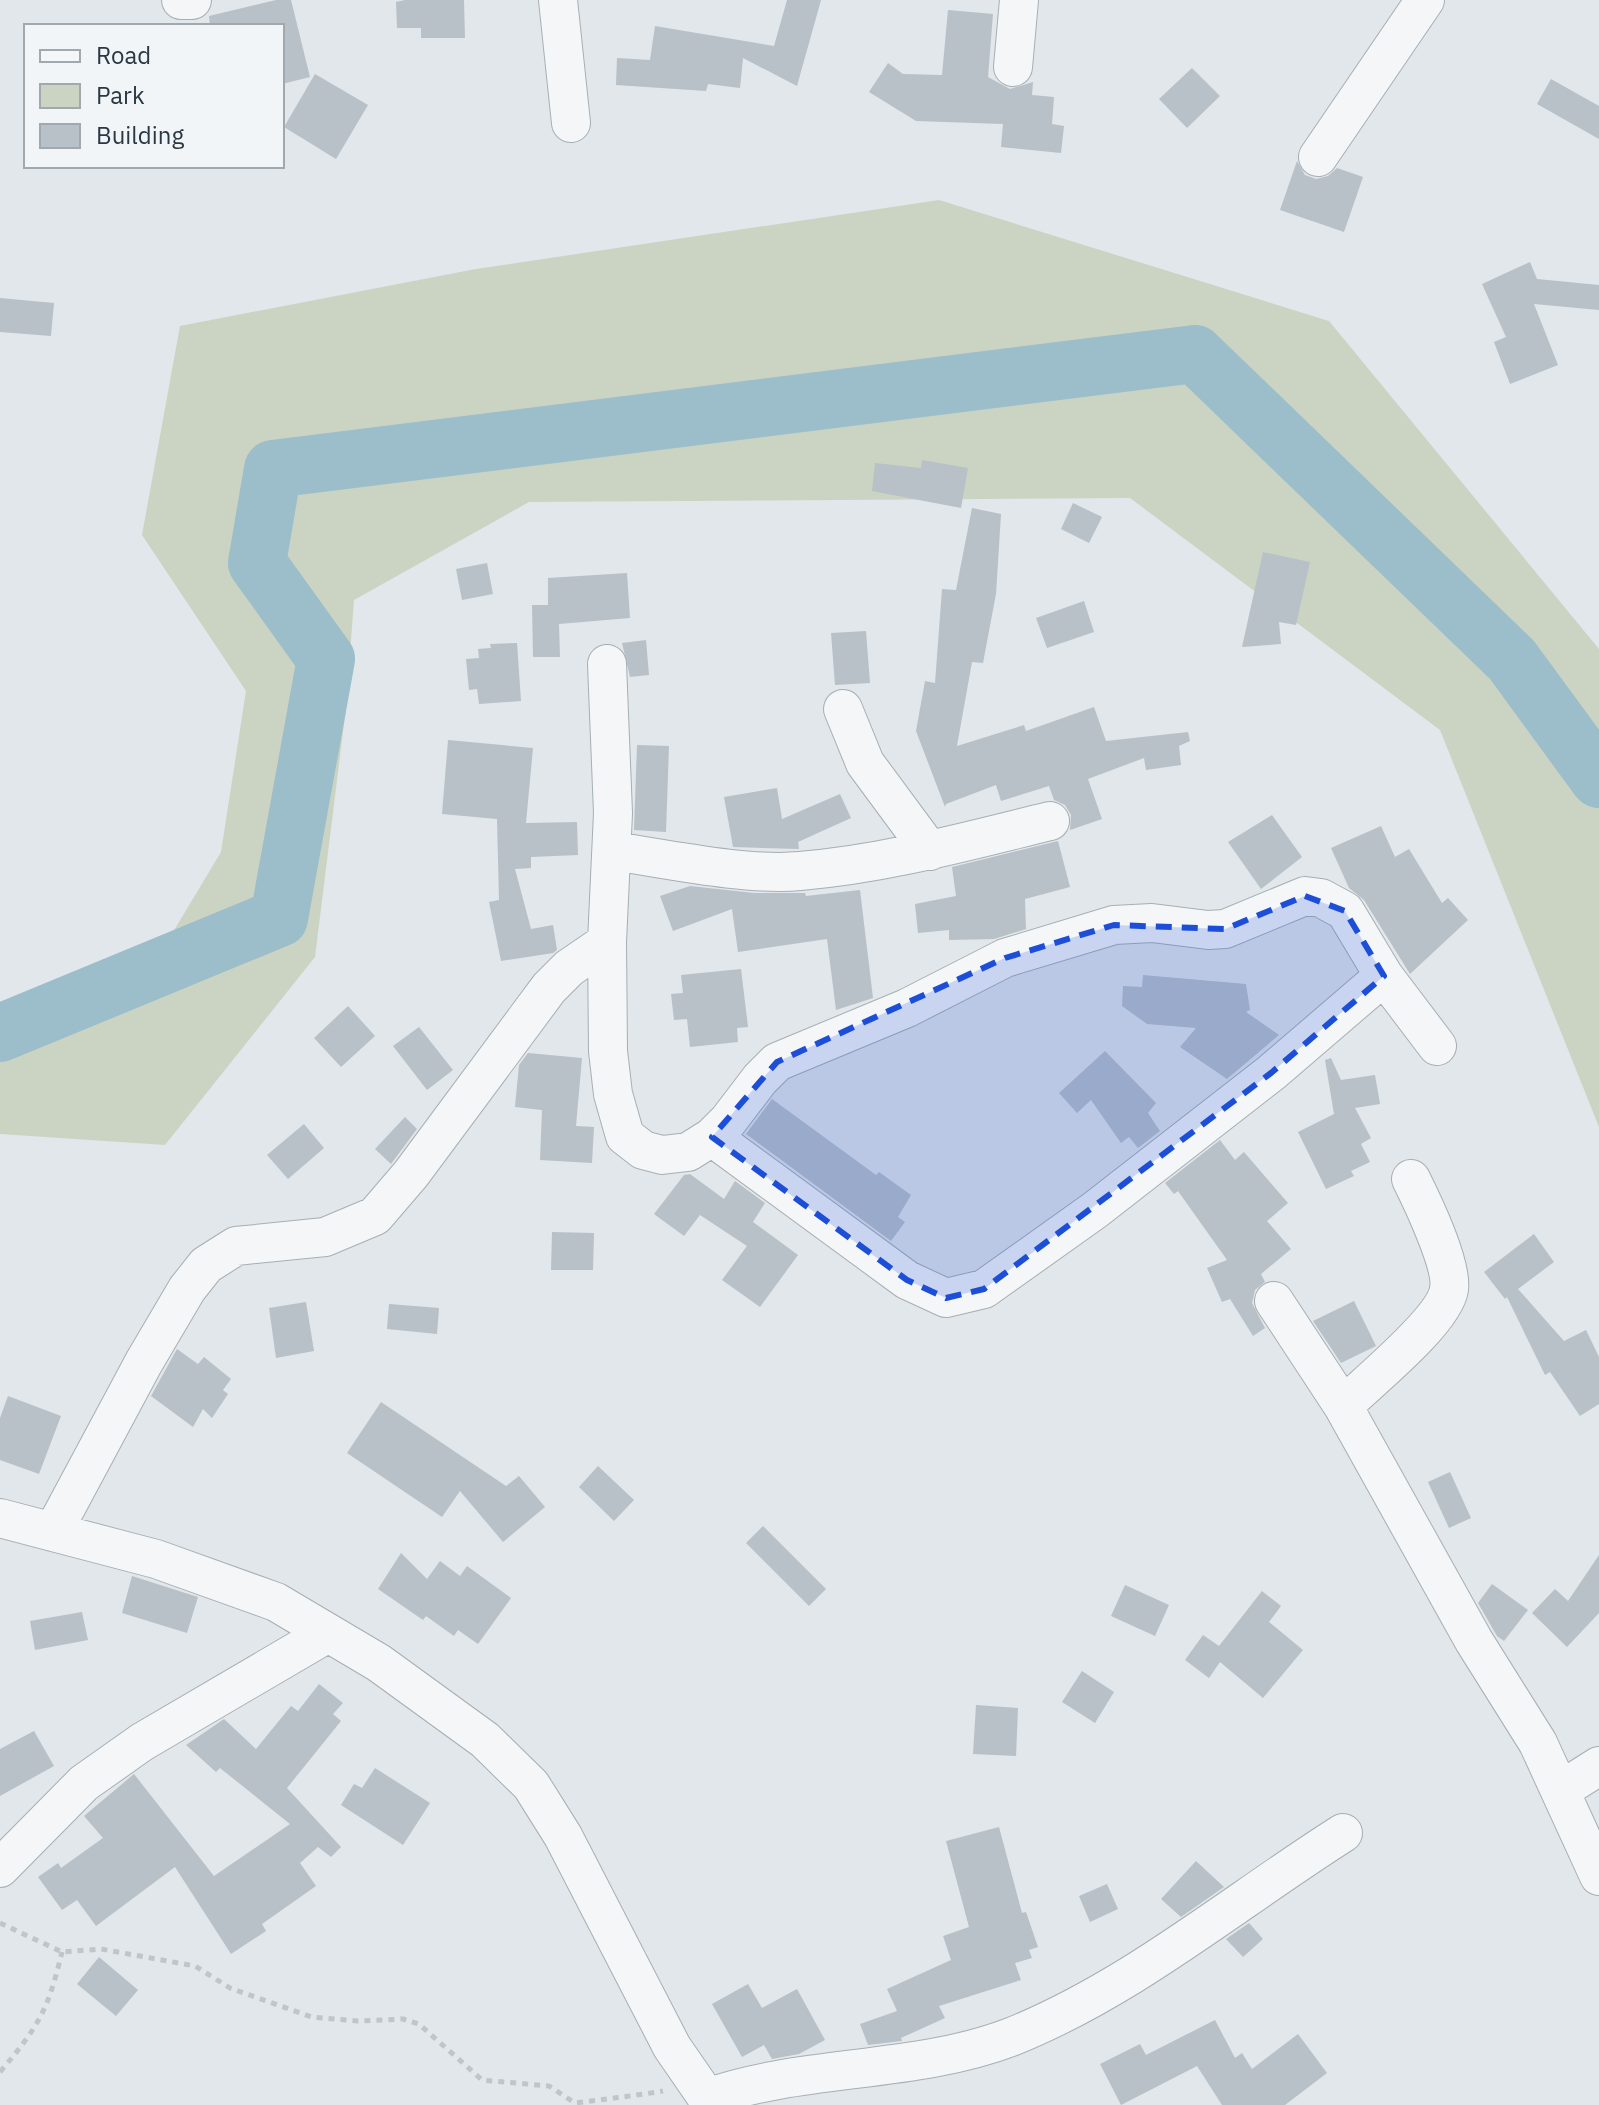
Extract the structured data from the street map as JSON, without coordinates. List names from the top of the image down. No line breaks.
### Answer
{"legend":["Road","Park","Building"]}
